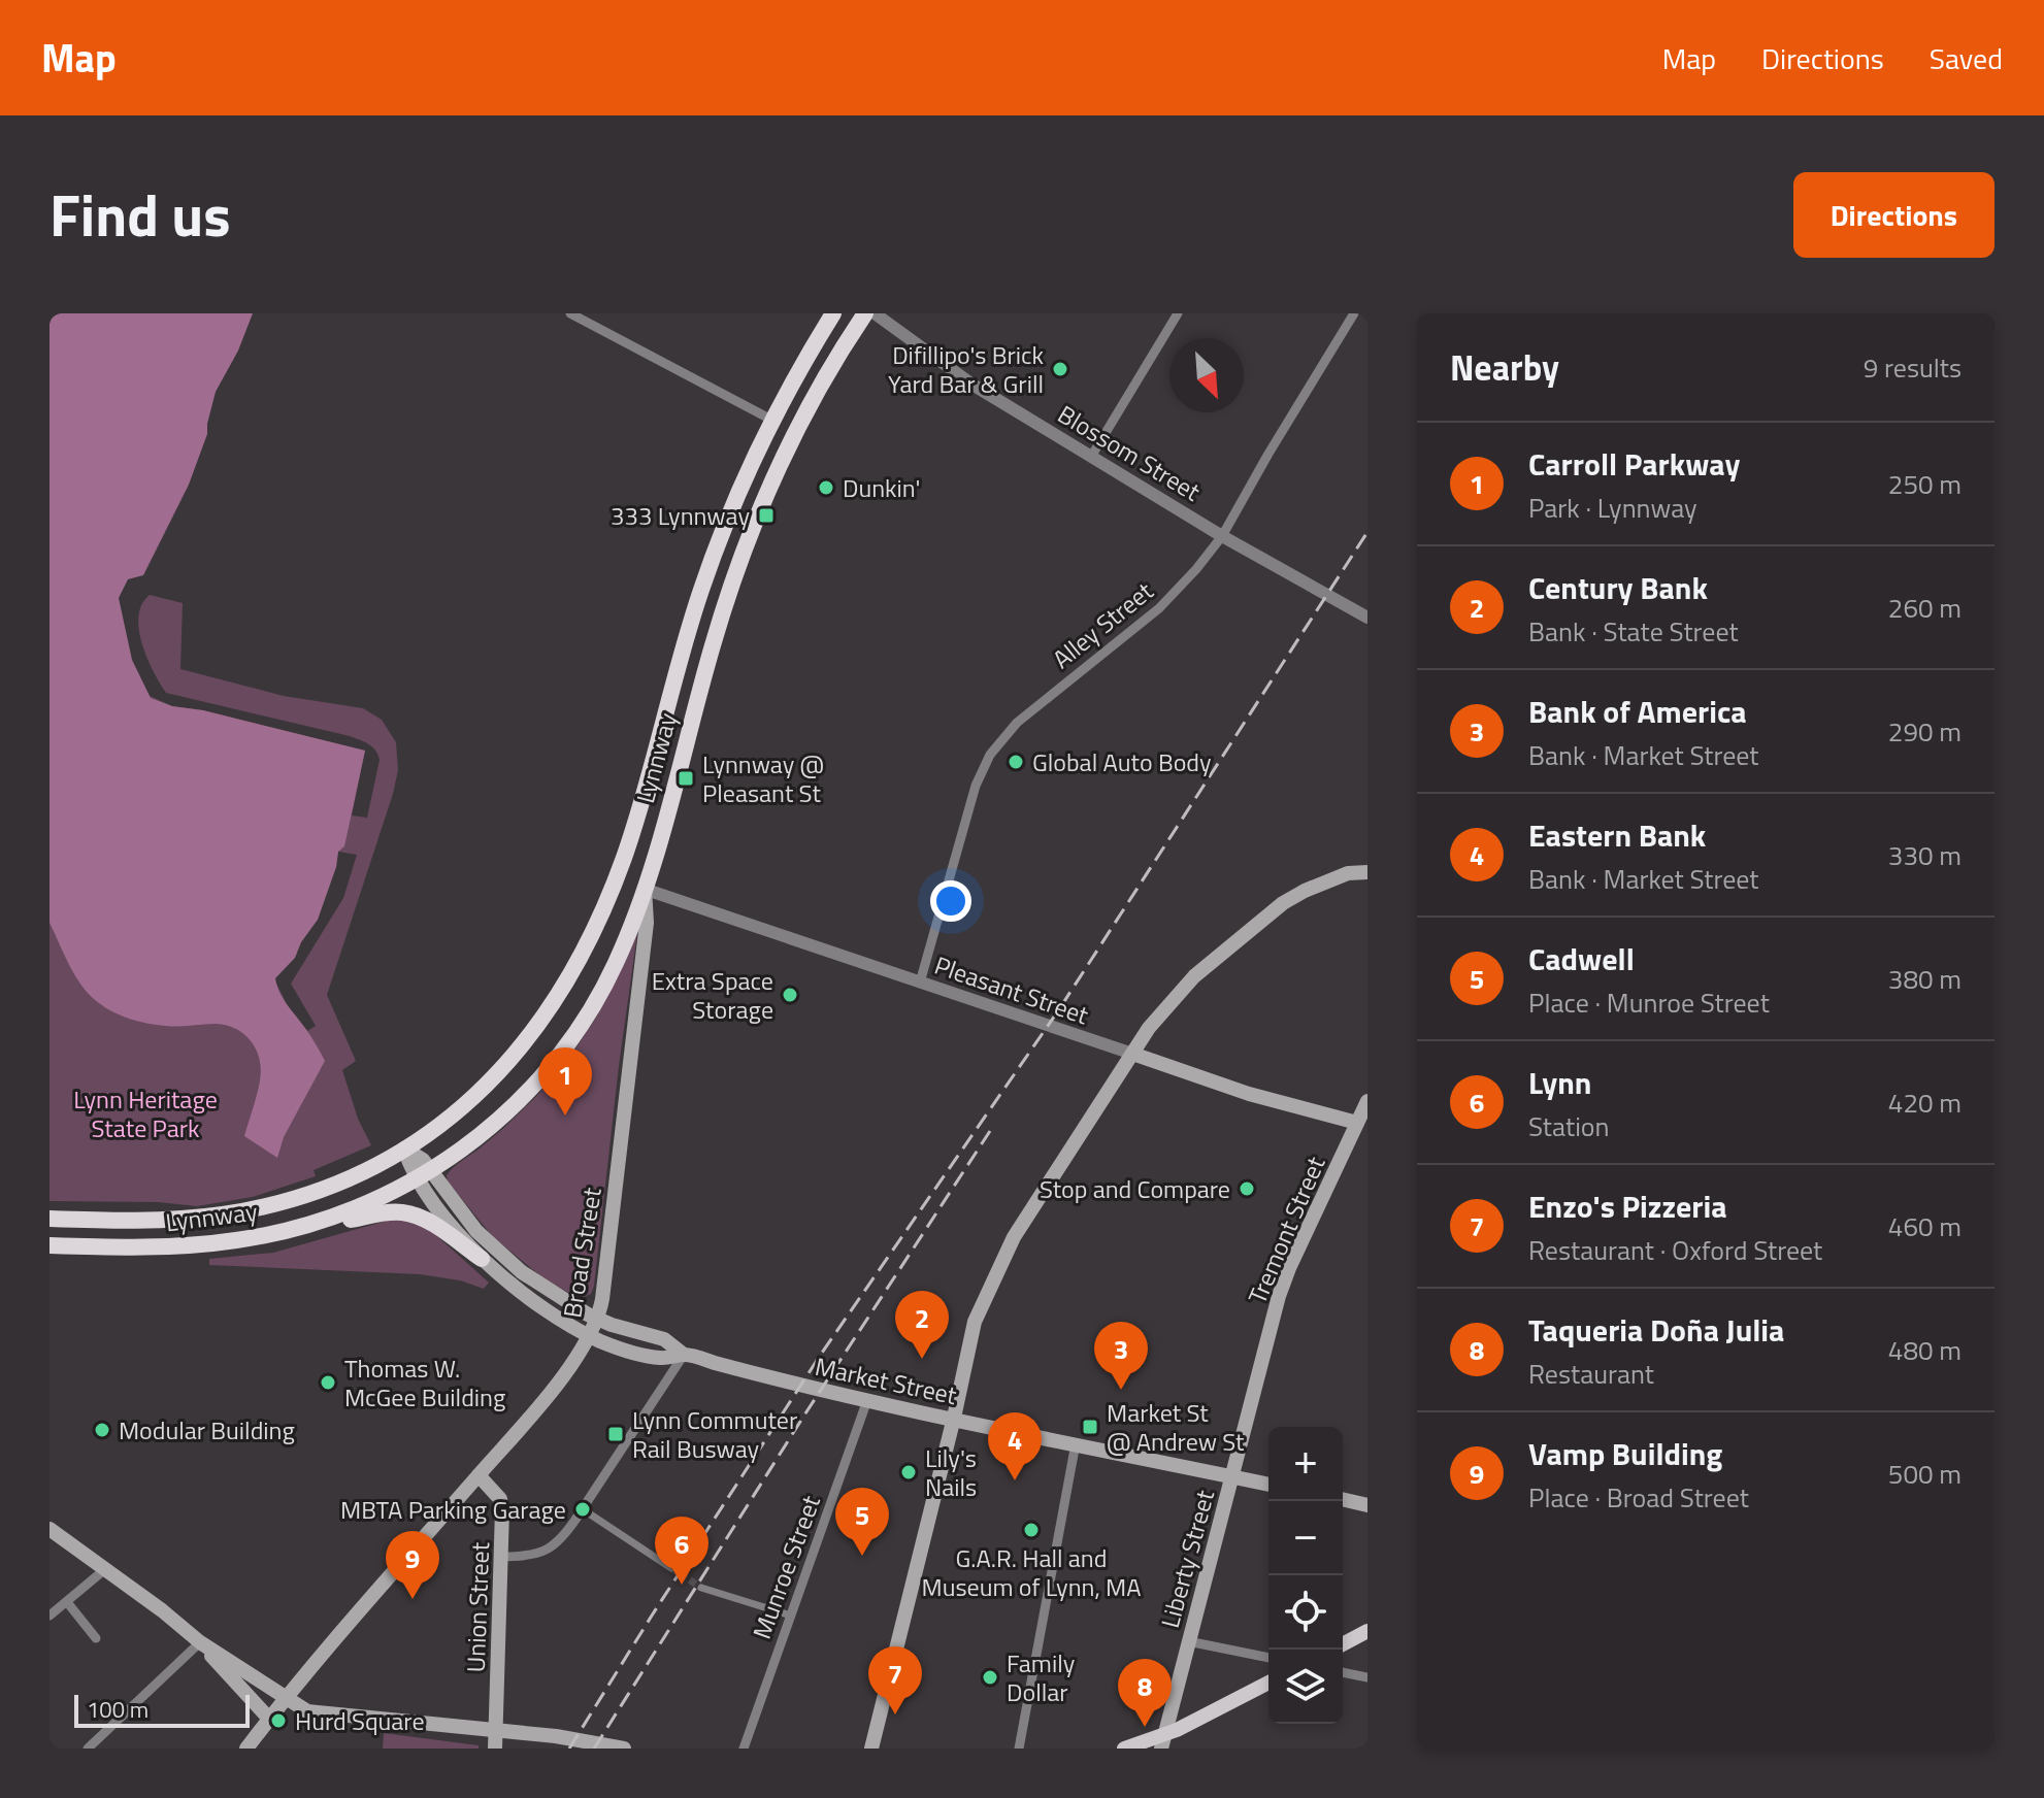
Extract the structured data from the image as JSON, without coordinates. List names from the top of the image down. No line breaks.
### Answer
{"streets":{"highway":["Lynnway"],"main road":["Pleasant Street","Tremont Street","Broad Street","Market Street","Liberty Street","Union Street"],"street":["Blossom Street","Alley Street","Munroe Street"]},"crossings":[["Blossom Street","Alley Street"],["Alley Street","Pleasant Street"],["Lynnway","Pleasant Street"],["Lynnway","Broad Street"],["Lynnway","Market Street"],["Pleasant Street","Tremont Street"],["Pleasant Street","Broad Street"],["Tremont Street","Market Street"],["Tremont Street","Liberty Street"],["Broad Street","Market Street"],["Broad Street","Union Street"],["Market Street","Liberty Street"],["Market Street","Munroe Street"]],"parks":["Lynn Heritage State Park"],"places":{"other":["Difillipo's Brick Yard Bar & Grill","Dunkin'","Global Auto Body","Extra Space Storage","Stop and Compare","Thomas W. McGee Building","Modular Building","Lily's Nails","MBTA Parking Garage","G.A.R. Hall and Museum of Lynn, MA","Family Dollar","Hurd Square"],"transit":["333 Lynnway","Lynnway @ Pleasant St","Market St @ Andrew St","Lynn Commuter Rail Busway"]},"scale_bar":"100 m","north":"bottom right","page":{"header":"Map","nav":["Map","Directions","Saved"],"title":"Find us","buttons":"Directions","heading":["Nearby","9 results"],"list":[{"mark":"1","name":"Carroll Parkway","note":"Park · Lynnway","value":"250 m"},{"mark":"2","name":"Century Bank","note":"Bank · State Street","value":"260 m"},{"mark":"3","name":"Bank of America","note":"Bank · Market Street","value":"290 m"},{"mark":"4","name":"Eastern Bank","note":"Bank · Market Street","value":"330 m"},{"mark":"5","name":"Cadwell","note":"Place · Munroe Street","value":"380 m"},{"mark":"6","name":"Lynn","note":"Station","value":"420 m"},{"mark":"7","name":"Enzo's Pizzeria","note":"Restaurant · Oxford Street","value":"460 m"},{"mark":"8","name":"Taqueria Doña Julia","note":"Restaurant","value":"480 m"},{"mark":"9","name":"Vamp Building","note":"Place · Broad Street","value":"500 m"}],"pins":["1","2","3","4","5","6","9","7","8"],"map_buttons":["+","−"],"scale":"100 m"}}
